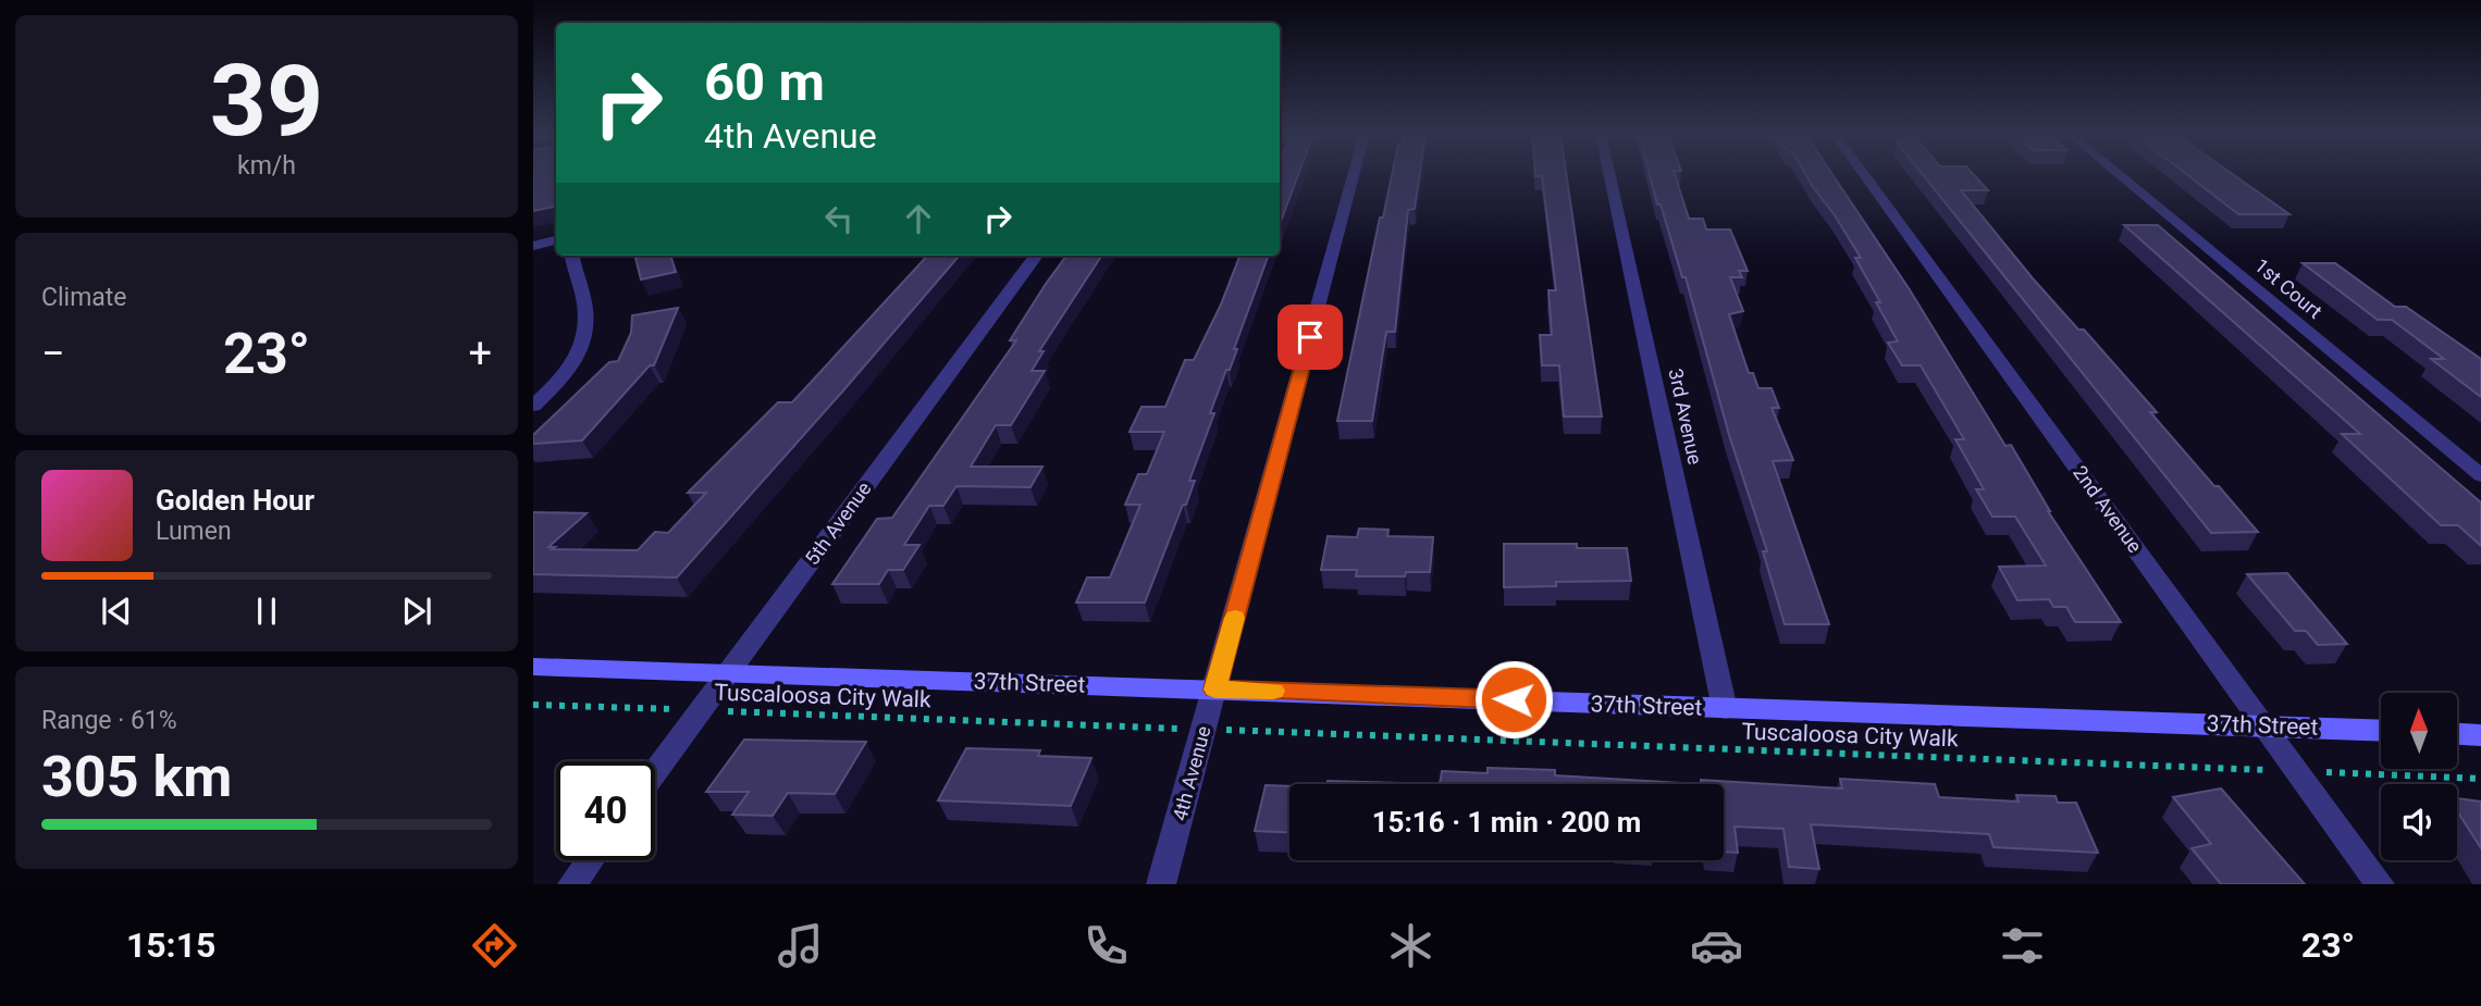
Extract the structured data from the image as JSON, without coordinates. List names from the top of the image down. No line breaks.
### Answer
{"streets":{"street":["1st Court","3rd Avenue","2nd Avenue","5th Avenue","37th Street","4th Avenue"],"path":["Tuscaloosa City Walk"]},"crossings":[["3rd Avenue","37th Street"],["2nd Avenue","37th Street"],["2nd Avenue","Tuscaloosa City Walk"],["5th Avenue","37th Street"],["5th Avenue","Tuscaloosa City Walk"],["37th Street","4th Avenue"],["Tuscaloosa City Walk","4th Avenue"]],"north":"top","page":{"tile":[["39","km/h"],"Climate",["Range · 61%","305 km"]],"turn":["60 m","4th Avenue"],"heat":["−","23°","+"],"song":["Golden Hour","Lumen"],"limit":"40","trip":"15:16 · 1 min · 200 m","tabs":["15:15","23°"]}}
